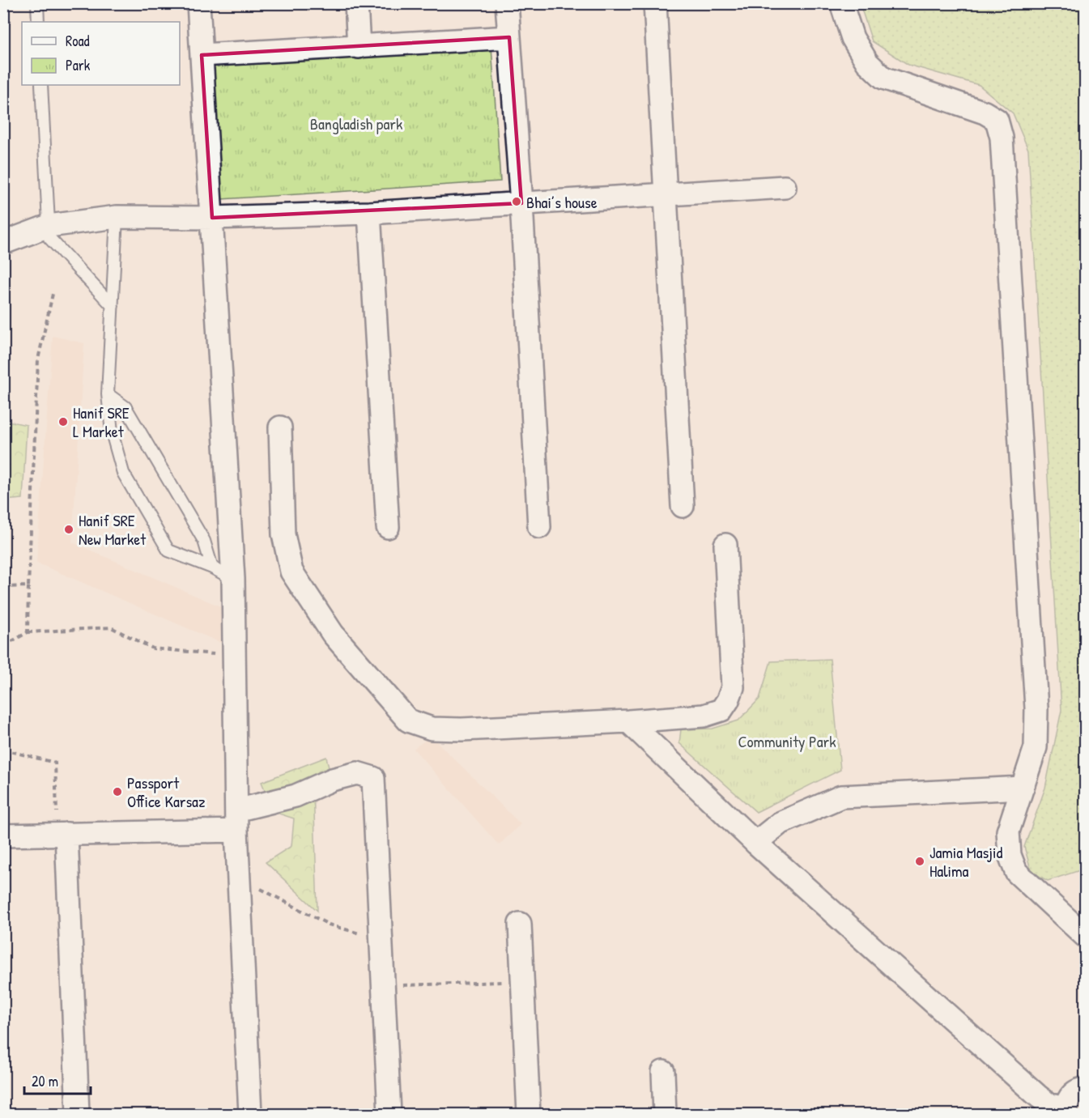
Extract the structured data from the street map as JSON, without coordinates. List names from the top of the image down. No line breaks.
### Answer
{"parks":["Bangladish park","Community Park"],"places":["Bhai’s house","Hanif SRE L Market","Hanif SRE New Market","Passport Office Karsaz","Jamia Masjid Halima"],"legend":["Road","Park"],"scale_bar":"20 m"}
